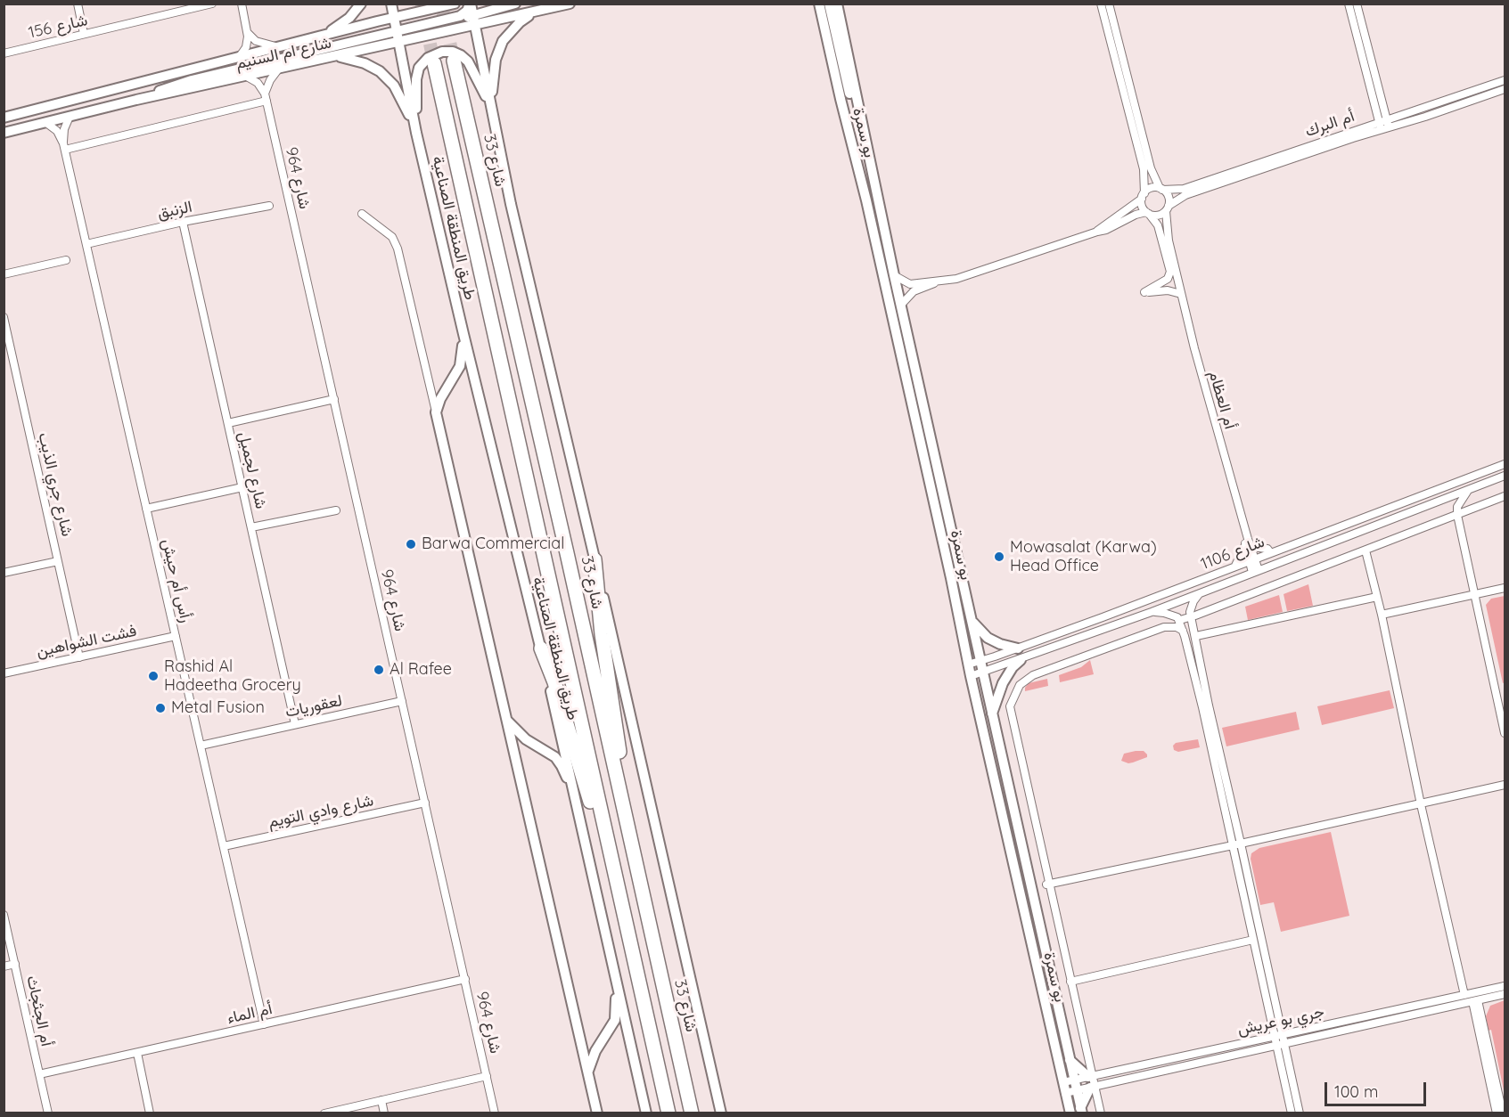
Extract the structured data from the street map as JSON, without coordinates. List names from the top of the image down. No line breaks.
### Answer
{"streets":{"highway":["شارع 33"],"street":["شارع 156","شارع ام السنيم","أم البرك","بو سمرة","شارع 964","الزنبق","طريق المنطقة الصناعية","أم العظام","شارع لجميل","شارع جري الذيب","شارع 1106","رأس أم حيش","فشت الشواهين","لعقوريات","شارع وادي التويم","أم الجثجاث","أم الماء","جري بو عريش"]},"crossings":[["شارع ام السنيم","شارع 33"],["شارع ام السنيم","طريق المنطقة الصناعية"],["شارع ام السنيم","رأس أم حيش"],["أم البرك","أم العظام"],["بو سمرة","شارع 1106"],["بو سمرة","جري بو عريش"],["شارع 964","لعقوريات"],["شارع 964","شارع وادي التويم"],["شارع 964","أم الماء"],["الزنبق","شارع لجميل"],["الزنبق","رأس أم حيش"],["أم العظام","شارع 1106"],["شارع لجميل","لعقوريات"],["شارع جري الذيب","فشت الشواهين"],["رأس أم حيش","فشت الشواهين"],["رأس أم حيش","لعقوريات"],["رأس أم حيش","شارع وادي التويم"],["رأس أم حيش","أم الماء"],["أم الجثجاث","أم الماء"]],"places":["Barwa Commercial","Mowasalat (Karwa) Head Office","Al Rafee","Rashid Al Hadeetha Grocery","Metal Fusion"],"scale_bar":"100 m"}
